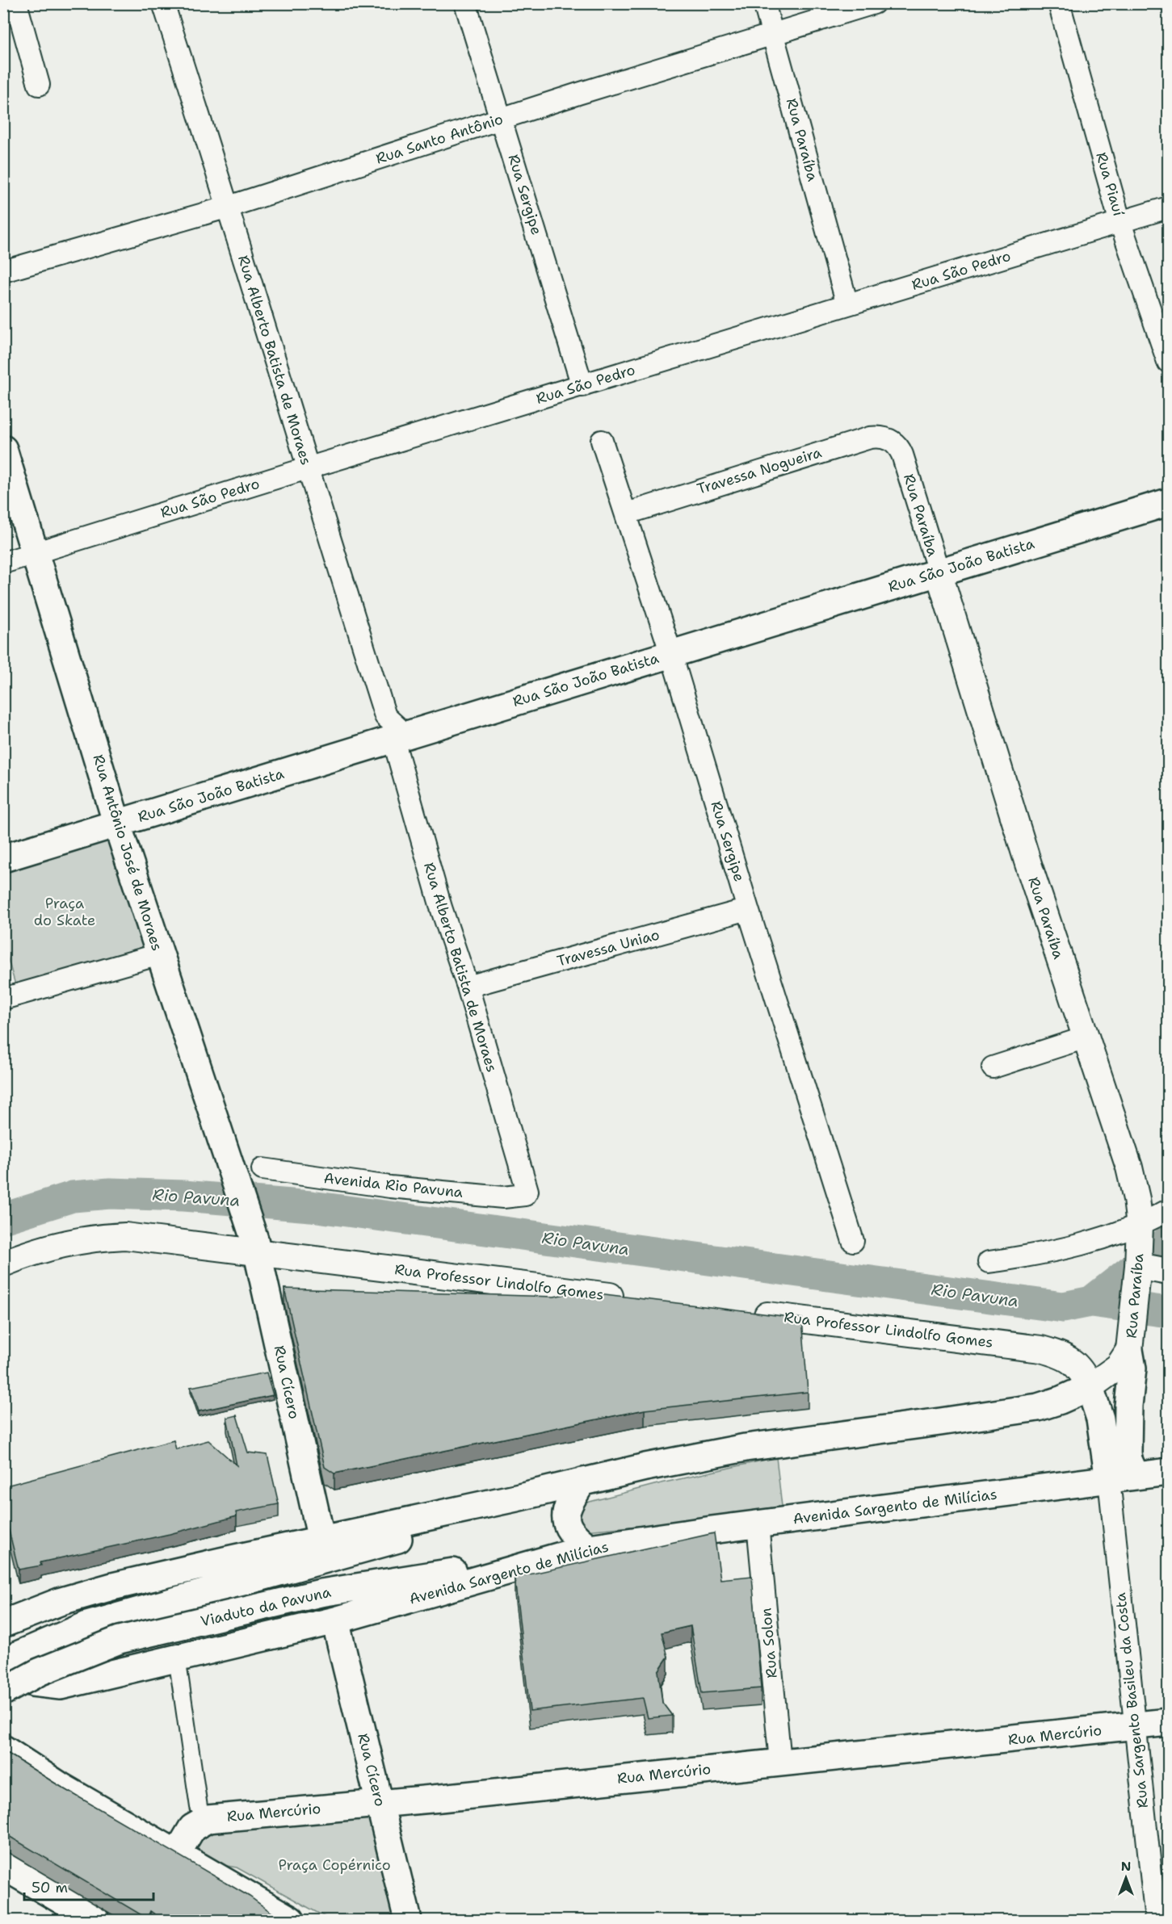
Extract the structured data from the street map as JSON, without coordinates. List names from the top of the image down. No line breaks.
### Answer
{"streets":{"main road":["Rua São João Batista","Rua Antônio José de Moraes","Rua Professor Lindolfo Gomes","Rua Cícero","Avenida Sargento de Milícias","Viaduto da Pavuna","Rua Mercúrio"],"street":["Rua Santo Antônio","Rua Paraíba","Rua Piauí","Rua Sergipe","Rua São Pedro","Rua Alberto Batista de Moraes","Travessa Nogueira","Travessa Uniao","Avenida Rio Pavuna","Rua Solon","Rua Sargento Basileu da Costa"]},"crossings":[["Rua Santo Antônio","Rua Paraíba"],["Rua Santo Antônio","Rua Sergipe"],["Rua Santo Antônio","Rua Alberto Batista de Moraes"],["Rua Paraíba","Rua São Pedro"],["Rua Paraíba","Travessa Nogueira"],["Rua Paraíba","Rua São João Batista"],["Rua Paraíba","Rua Professor Lindolfo Gomes"],["Rua Piauí","Rua São Pedro"],["Rua Sergipe","Rua São Pedro"],["Rua Sergipe","Travessa Nogueira"],["Rua Sergipe","Rua São João Batista"],["Rua Sergipe","Travessa Uniao"],["Rua São Pedro","Rua Alberto Batista de Moraes"],["Rua São Pedro","Rua Antônio José de Moraes"],["Rua Alberto Batista de Moraes","Rua São João Batista"],["Rua Alberto Batista de Moraes","Travessa Uniao"],["Rua Alberto Batista de Moraes","Avenida Rio Pavuna"],["Rua São João Batista","Rua Antônio José de Moraes"],["Rua Antônio José de Moraes","Rua Professor Lindolfo Gomes"],["Rua Antônio José de Moraes","Rua Cícero"],["Rua Professor Lindolfo Gomes","Rua Cícero"],["Rua Professor Lindolfo Gomes","Avenida Sargento de Milícias"],["Rua Professor Lindolfo Gomes","Rua Sargento Basileu da Costa"],["Rua Cícero","Avenida Sargento de Milícias"],["Rua Cícero","Viaduto da Pavuna"],["Rua Cícero","Rua Mercúrio"],["Avenida Sargento de Milícias","Viaduto da Pavuna"],["Avenida Sargento de Milícias","Rua Solon"],["Avenida Sargento de Milícias","Rua Sargento Basileu da Costa"],["Rua Solon","Rua Mercúrio"],["Rua Sargento Basileu da Costa","Rua Mercúrio"]],"water":["Rio Pavuna"],"parks":["Praça do Skate","Praça Copérnico"],"scale_bar":"50 m","north":"top"}
